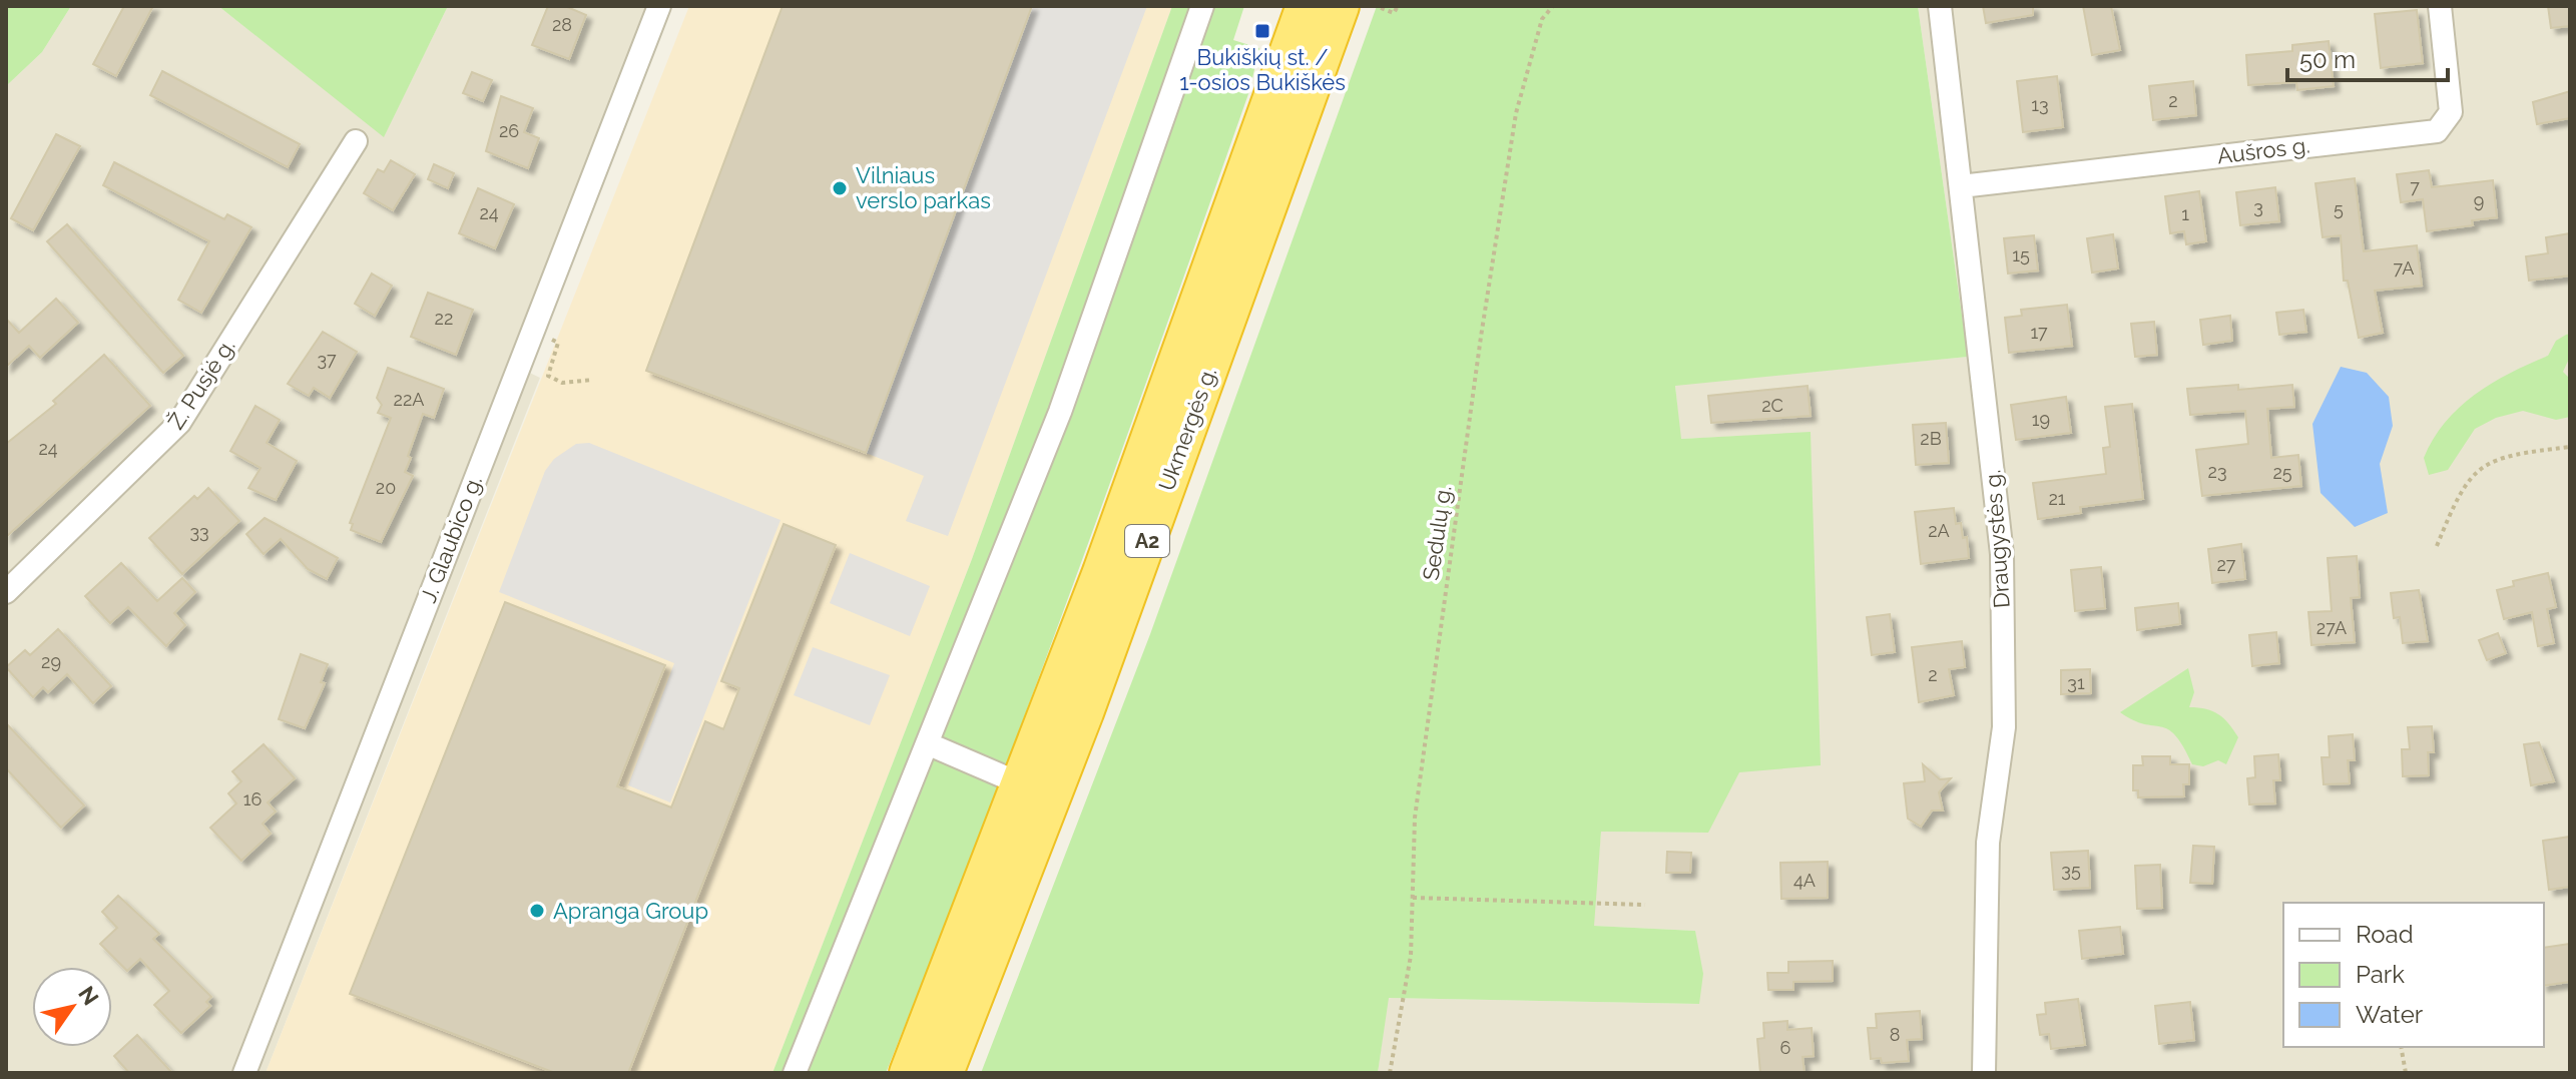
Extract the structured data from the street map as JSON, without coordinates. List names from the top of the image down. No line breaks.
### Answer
{"streets":{"highway":["Ukmergės g.","A2"],"street":["Aušros g.","Ž. Pusjė g.","J. Glaubico g.","Draugystės g."],"path":["Sedulų g."]},"crossings":[["Aušros g.","Draugystės g."]],"places":{"transit":["Bukiškių st. / 1-osios Bukiškės"],"other":["Vilniaus verslo parkas","Apranga Group"]},"house_numbers":["28","2","13","26","7","9","3","5","24","1","15","7A","22","17","37","22A","2C","19","2B","24","23","25","20","21","2A","33","27","27A","29","2","31","16","35","4A","8","6"],"legend":["Road","Park","Water"],"scale_bar":"50 m","north":"top right"}
